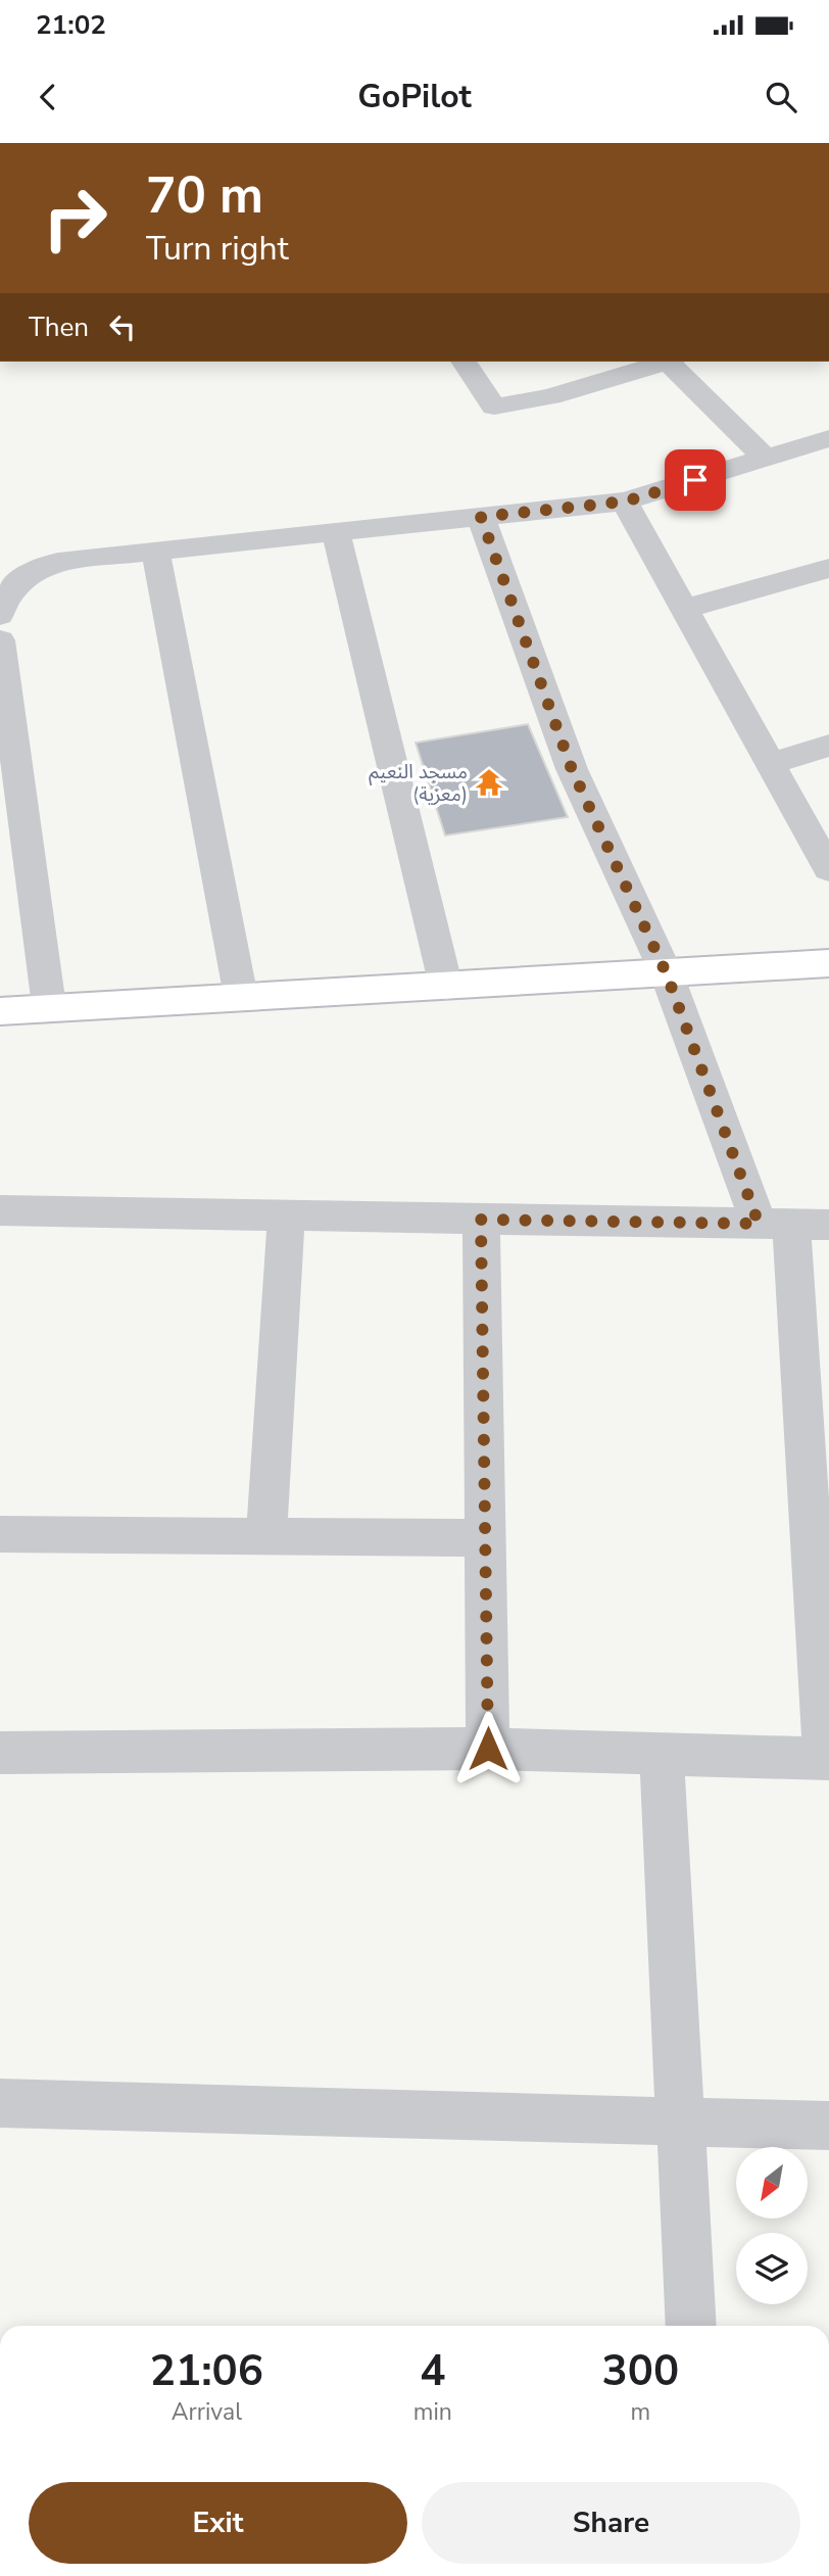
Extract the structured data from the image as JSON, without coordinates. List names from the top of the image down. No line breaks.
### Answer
{"places":{"temple":["مسجد النعيم (معزية)"]},"north":"bottom left","page":{"status":"21:02","header":"GoPilot","turn":["70 m","Turn right"],"then":"Then","eta":["21:06","Arrival","4","min","300","m"],"buttons":["Exit","Share"]}}
